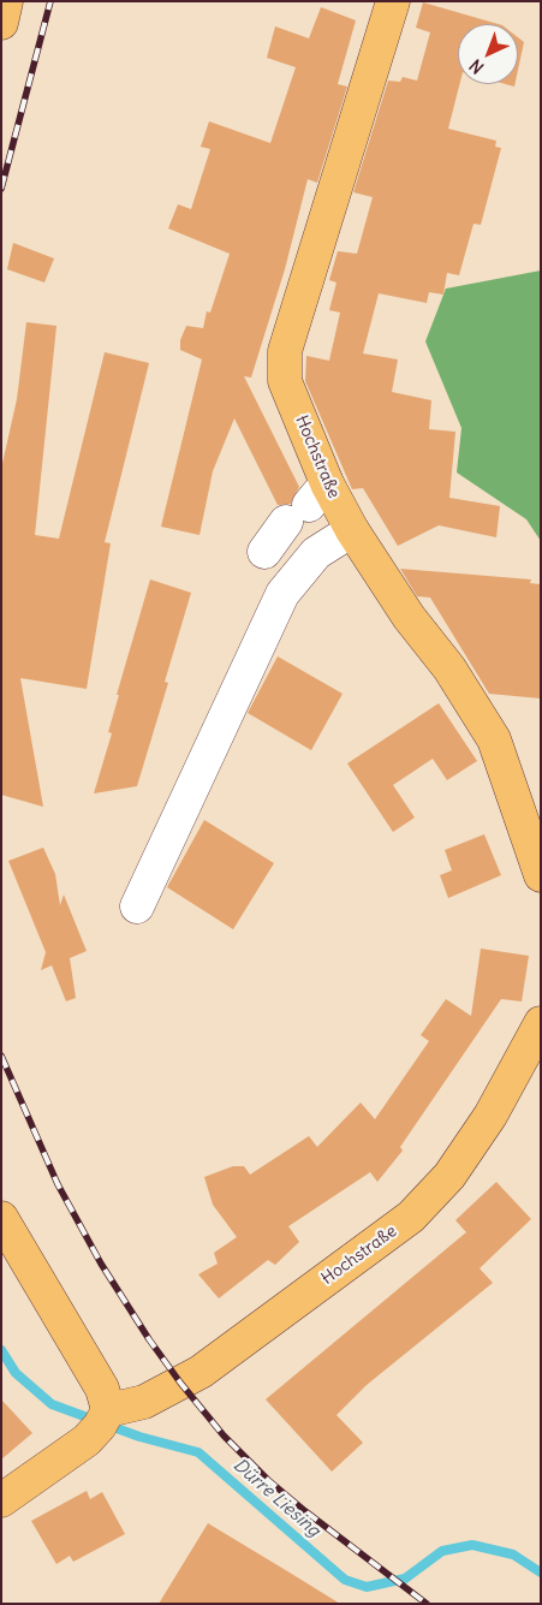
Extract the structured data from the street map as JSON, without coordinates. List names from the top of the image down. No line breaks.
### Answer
{"streets":{"main road":["Hochstraße"]},"water":["Dürre Liesing"],"north":"bottom left"}
